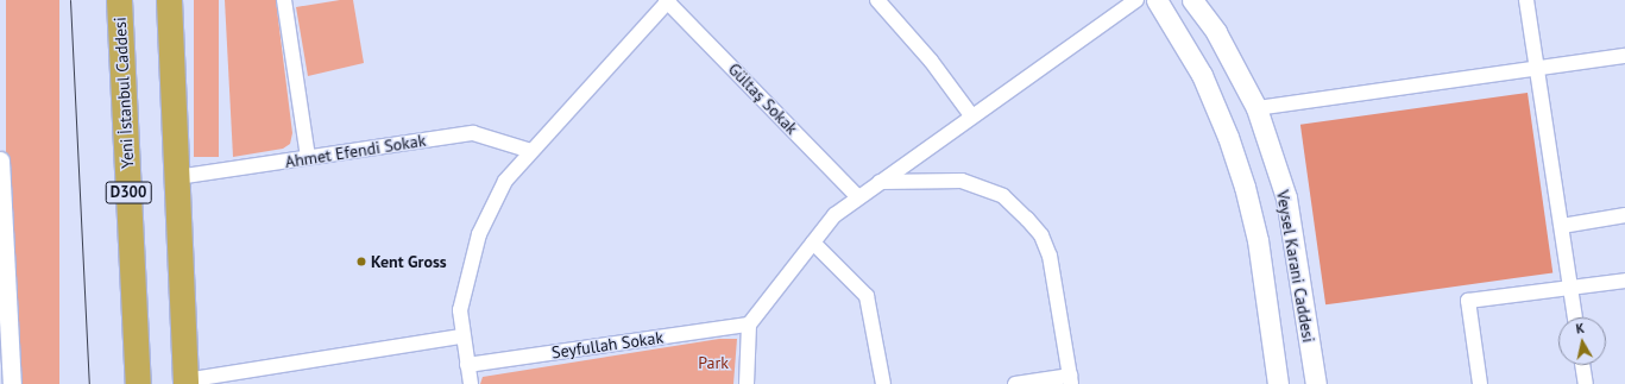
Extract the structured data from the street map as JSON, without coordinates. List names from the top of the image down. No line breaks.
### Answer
{"streets":{"highway":["Yeni İstanbul Caddesi","D300"],"main road":["Veysel Karani Caddesi"],"street":["Gültaş Sokak","Ahmet Efendi Sokak","Seyfullah Sokak"]},"crossings":[["Ahmet Efendi Sokak","D300"]],"parks":["Park"],"places":["Kent Gross"],"north":"top"}
